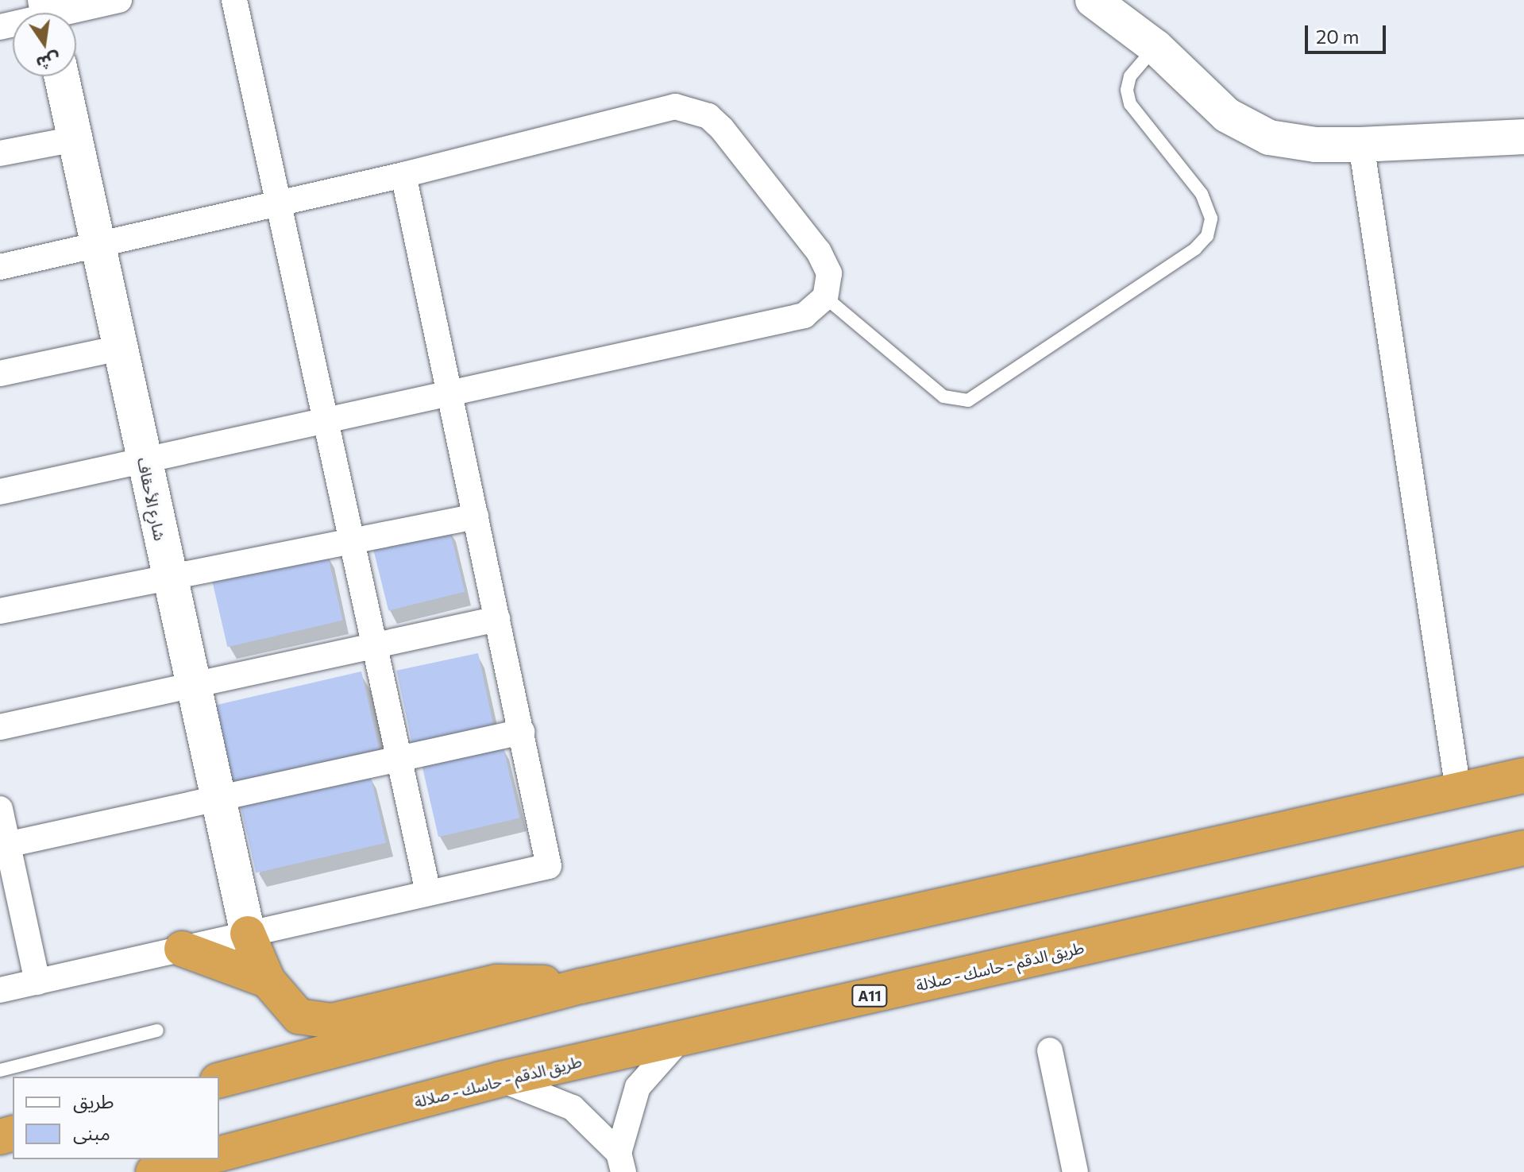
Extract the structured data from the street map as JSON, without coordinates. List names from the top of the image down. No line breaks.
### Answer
{"streets":{"highway":["طريق الدقم - حاسك - صلالة","A11"],"street":["شارع الأحقاف"]},"legend":["طريق","مبنى"],"scale_bar":"20 m","north":"bottom"}
